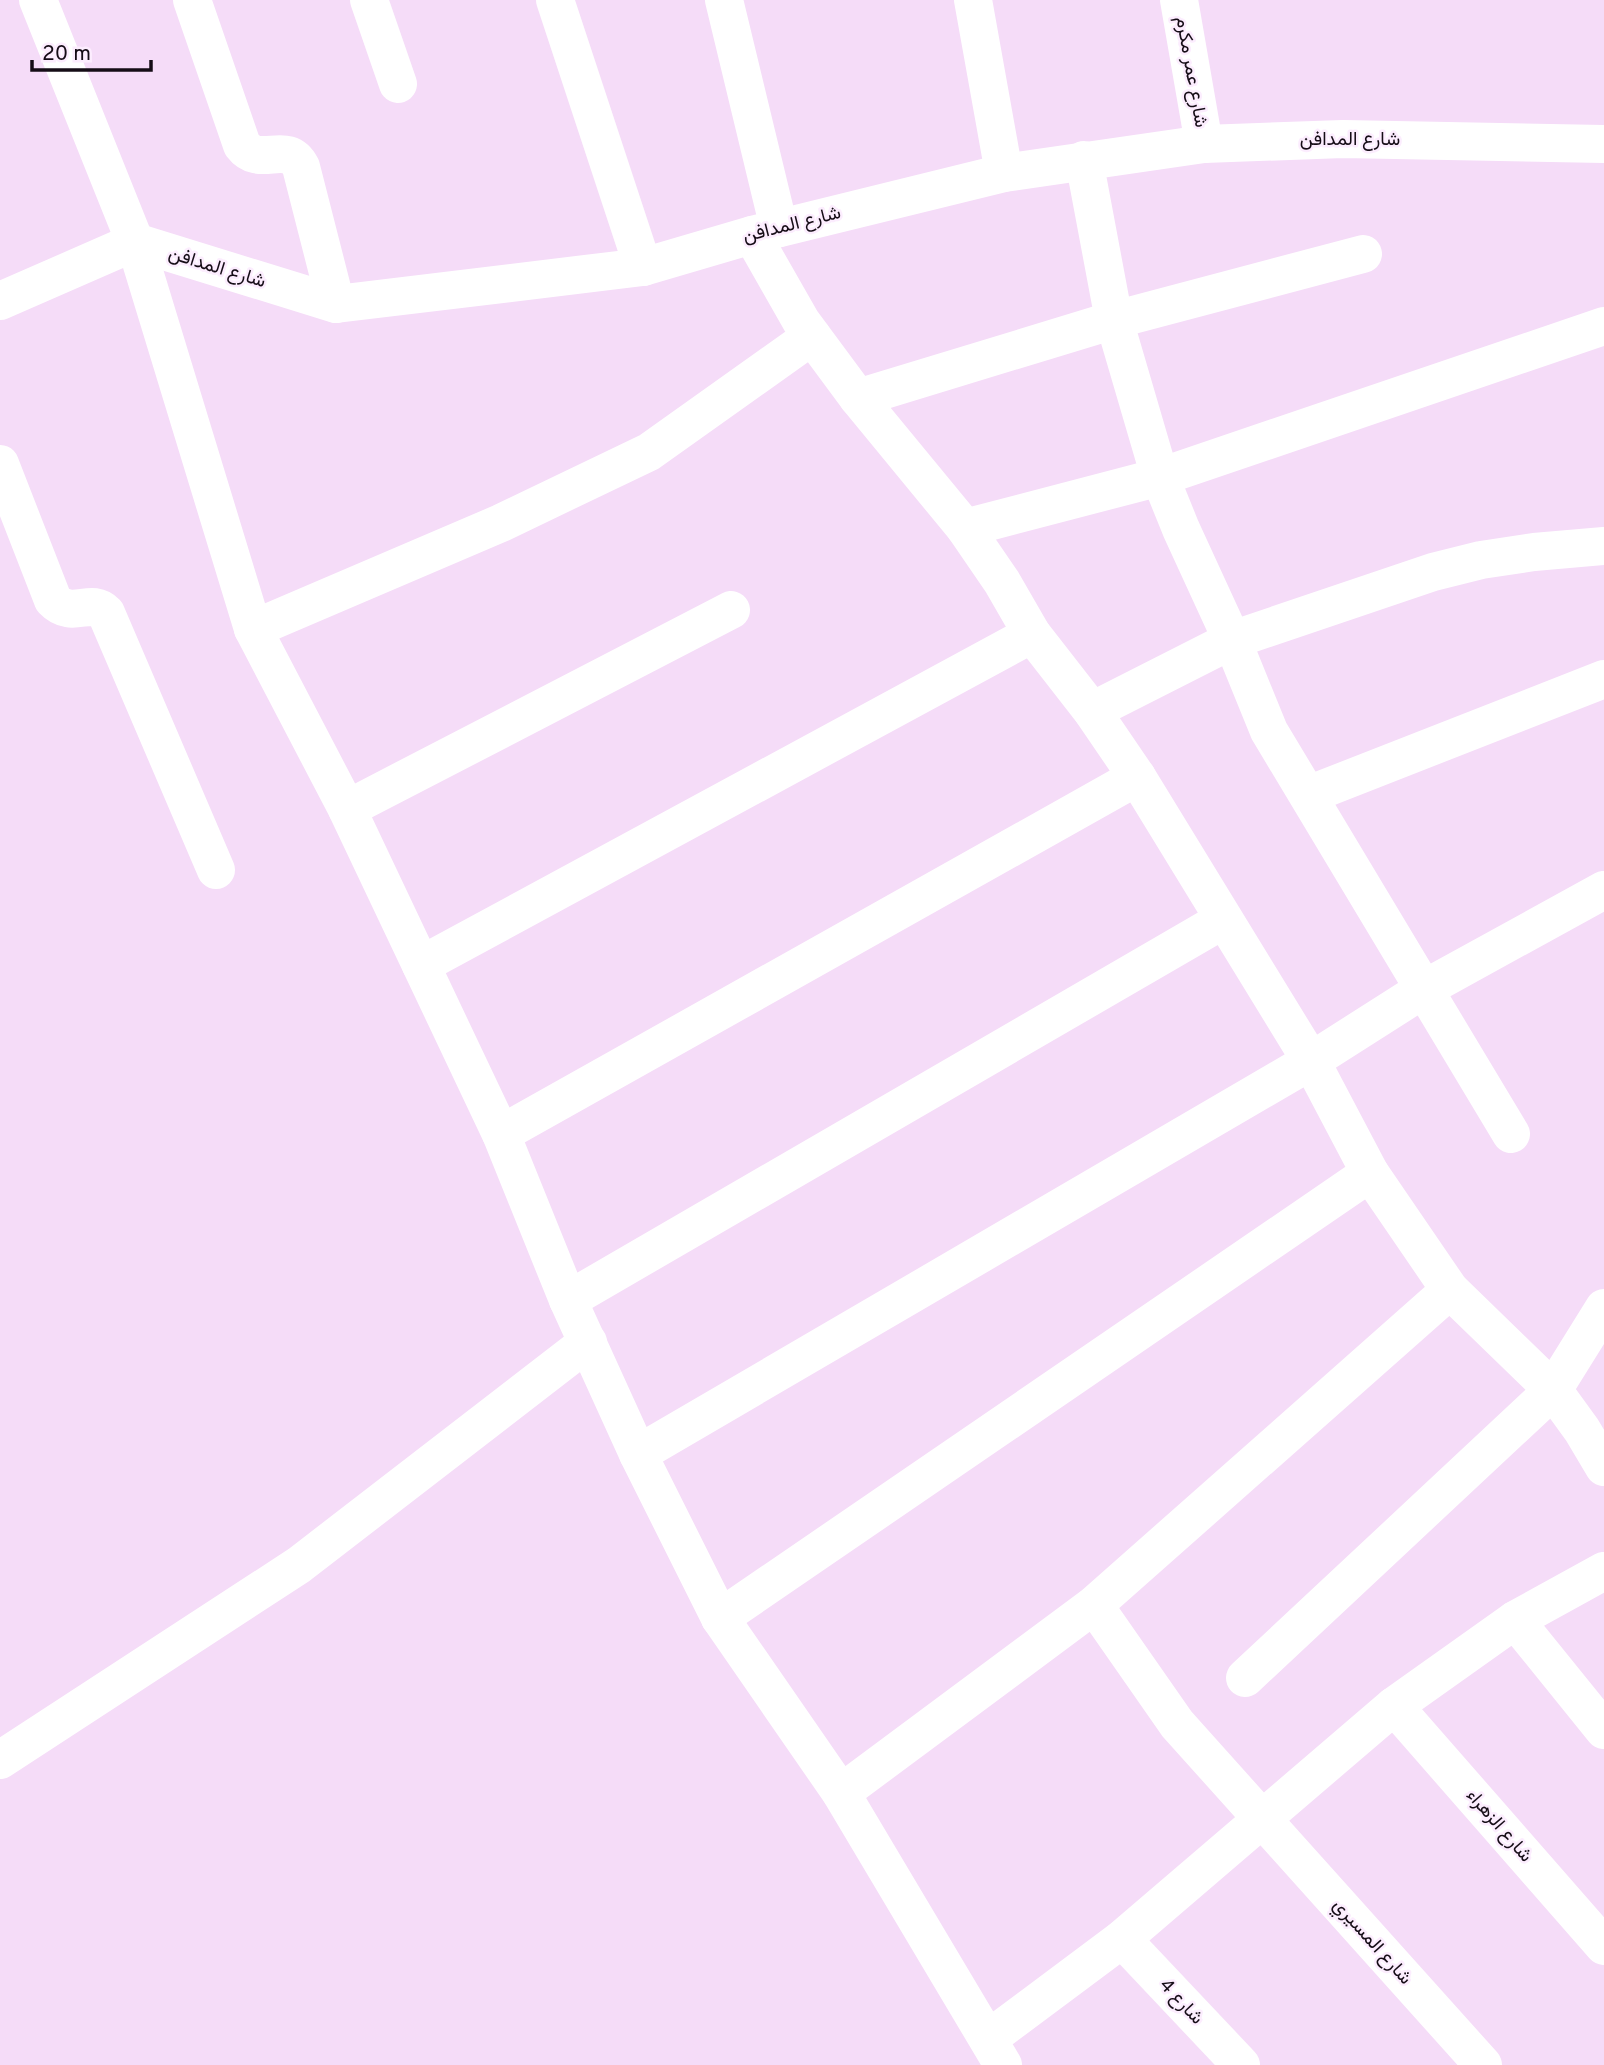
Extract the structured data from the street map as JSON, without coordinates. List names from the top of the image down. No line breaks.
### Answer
{"streets":{"street":["شارع عمر مكرم","شارع المدافن","شارع الزهراء","شارع المسيري","شارع 4"]},"crossings":[["شارع عمر مكرم","شارع المدافن"]],"scale_bar":"20 m"}
